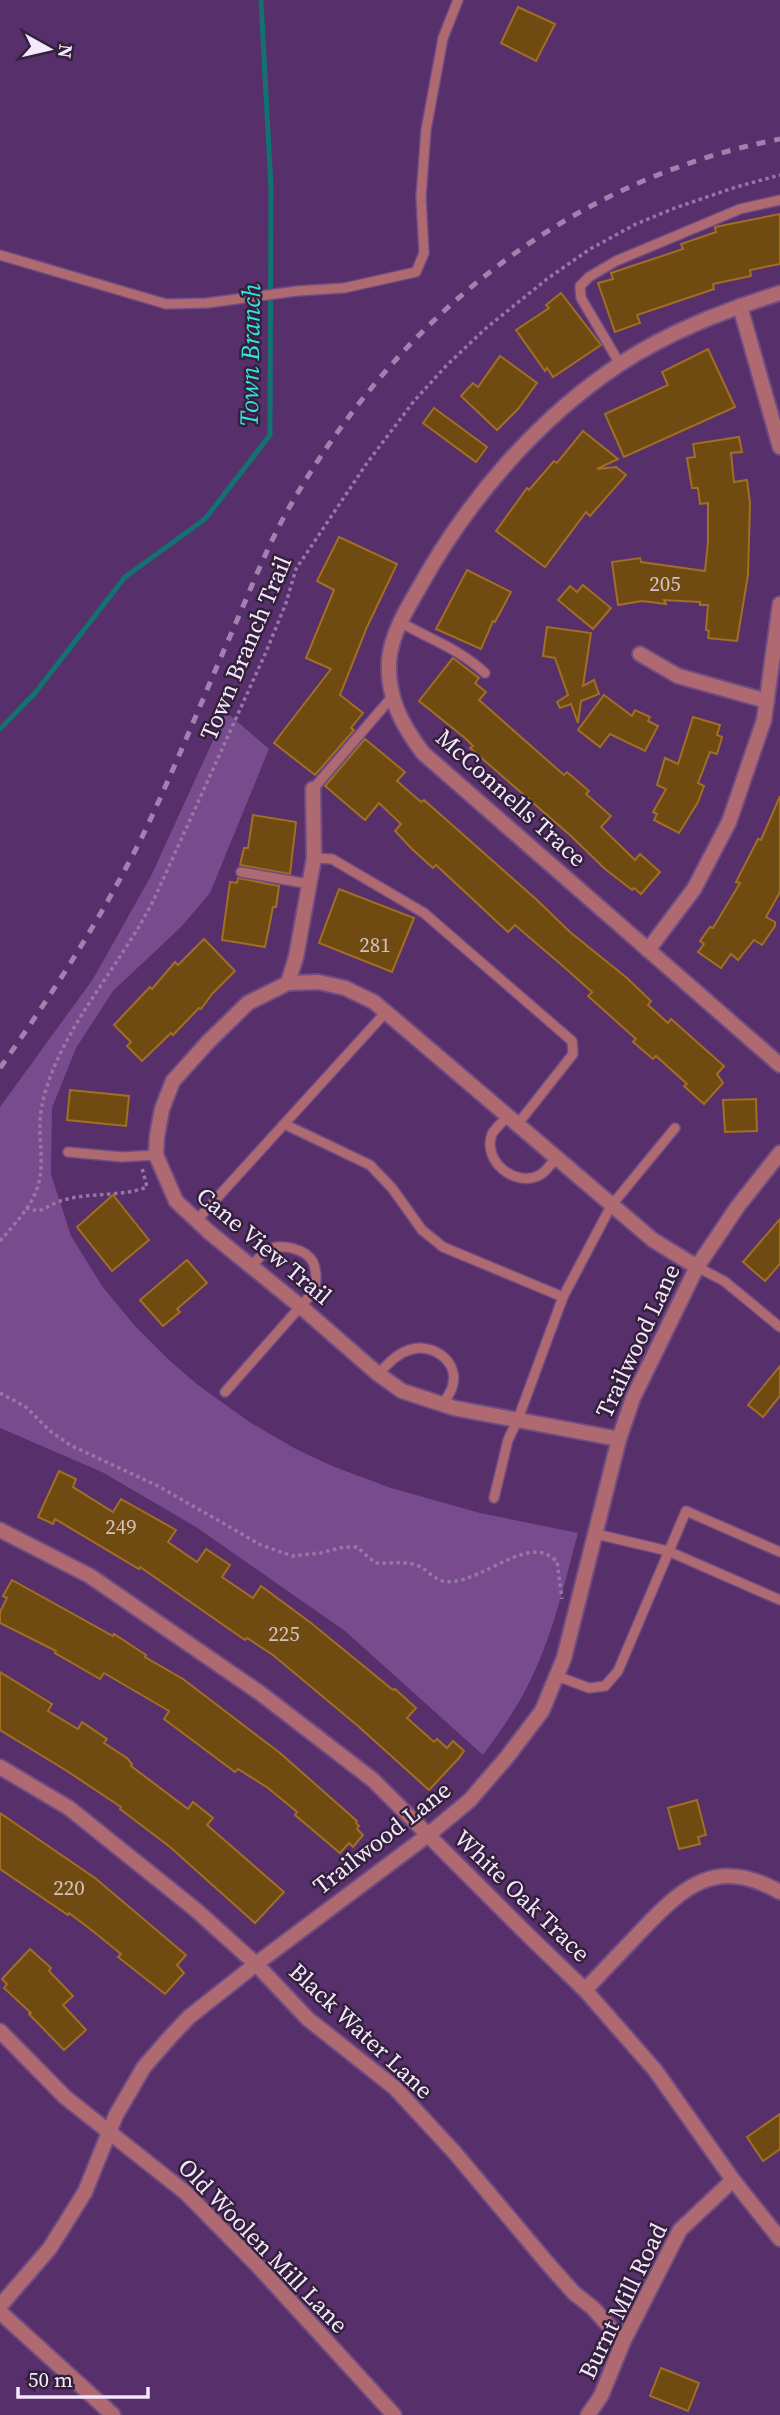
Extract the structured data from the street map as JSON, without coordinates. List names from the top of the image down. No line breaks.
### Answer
{"streets":{"street":["McConnells Trace","Cane View Trail","Trailwood Lane","White Oak Trace","Black Water Lane","Old Woolen Mill Lane","Burnt Mill Road"],"path":["Town Branch Trail"]},"crossings":[["Cane View Trail","Trailwood Lane"],["Trailwood Lane","White Oak Trace"],["Trailwood Lane","Black Water Lane"],["Trailwood Lane","Old Woolen Mill Lane"],["White Oak Trace","Burnt Mill Road"],["Black Water Lane","Burnt Mill Road"]],"water":["Town Branch"],"house_numbers":["205","281","249","225","220"],"scale_bar":"50 m","north":"right"}
